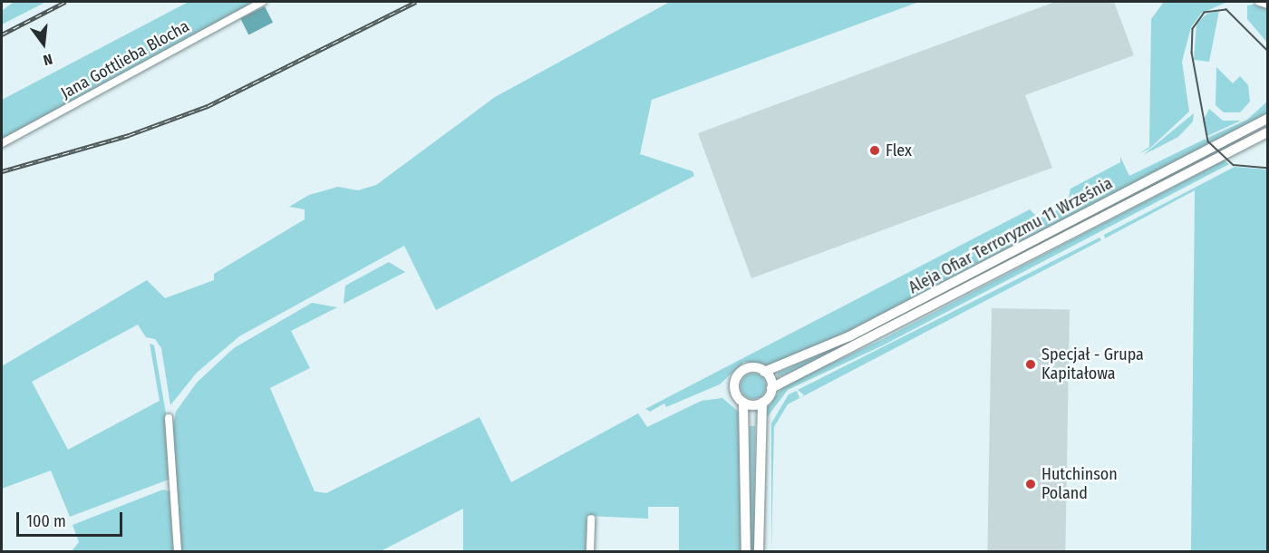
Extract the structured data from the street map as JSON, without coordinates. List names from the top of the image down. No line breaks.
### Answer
{"streets":{"street":["Jana Gottlieba Blocha","Aleja Ofiar Terroryzmu 11 Września"]},"places":["Flex","Specjał - Grupa Kapitałowa","Hutchinson Poland"],"scale_bar":"100 m","north":"bottom"}
